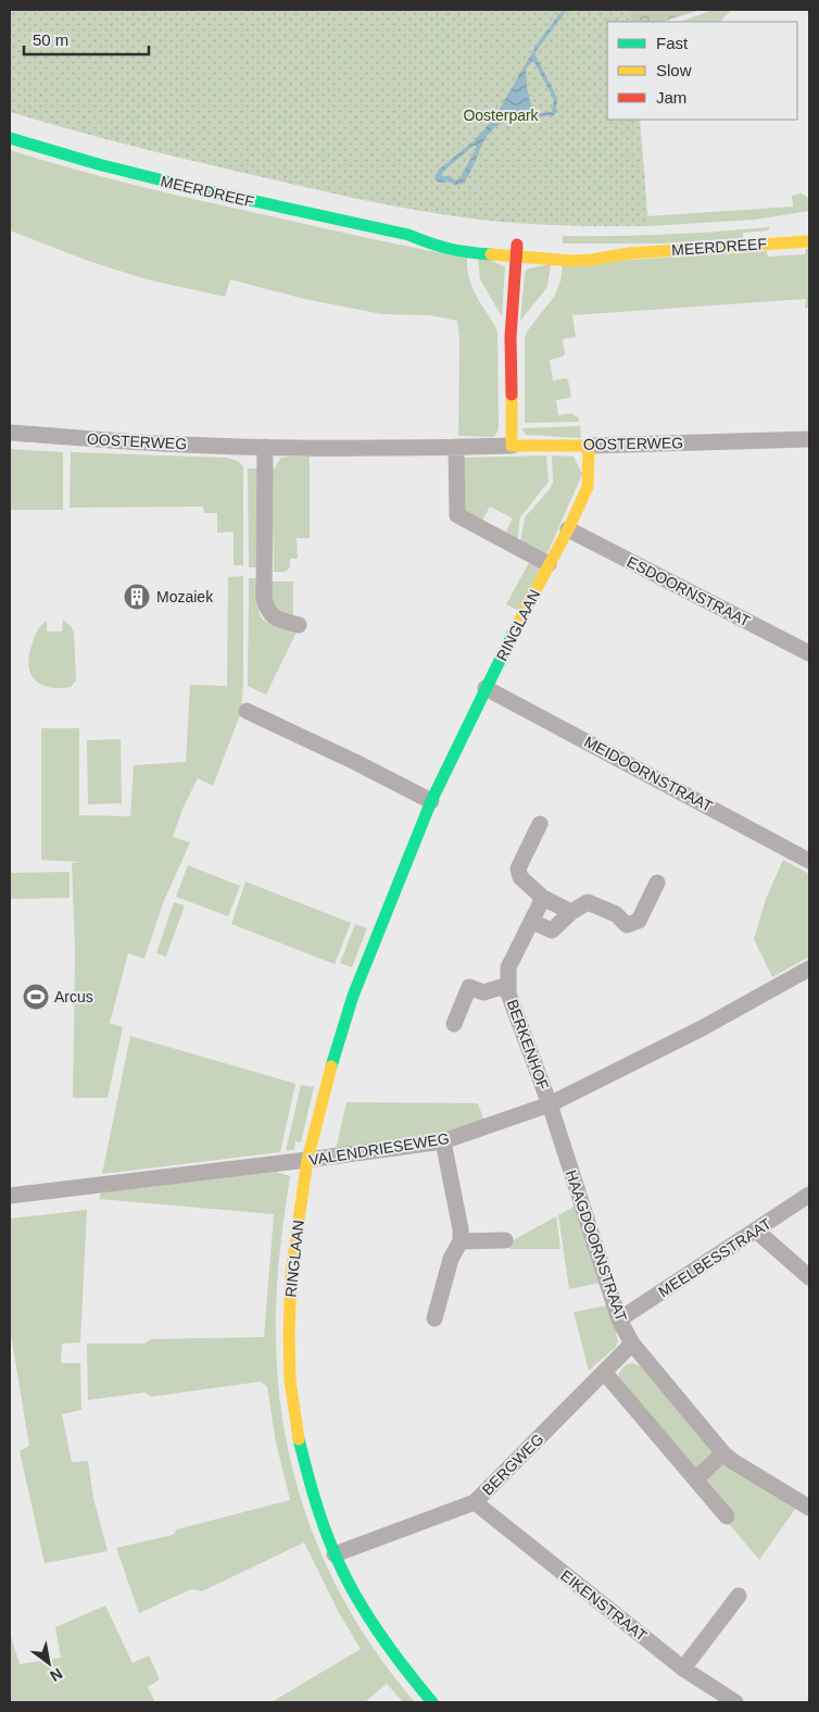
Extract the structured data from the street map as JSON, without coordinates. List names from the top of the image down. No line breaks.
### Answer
{"streets":{"street":["MEERDREEF","OOSTERWEG","ESDOORNSTRAAT","RINGLAAN","MEIDOORNSTRAAT","BERKENHOF","VALENDRIESEWEG","HAAGDOORNSTRAAT","MEELBESSTRAAT","BERGWEG","EIKENSTRAAT"]},"crossings":[["OOSTERWEG","RINGLAAN"],["ESDOORNSTRAAT","RINGLAAN"],["RINGLAAN","MEIDOORNSTRAAT"],["RINGLAAN","VALENDRIESEWEG"],["RINGLAAN","BERGWEG"],["BERKENHOF","VALENDRIESEWEG"],["BERKENHOF","HAAGDOORNSTRAAT"],["VALENDRIESEWEG","HAAGDOORNSTRAAT"],["HAAGDOORNSTRAAT","MEELBESSTRAAT"],["HAAGDOORNSTRAAT","BERGWEG"],["BERGWEG","EIKENSTRAAT"]],"parks":["Oosterpark"],"places":{"building":["Mozaiek"],"sports":["Arcus"]},"legend":["Fast","Slow","Jam"],"scale_bar":"50 m","north":"bottom right"}
